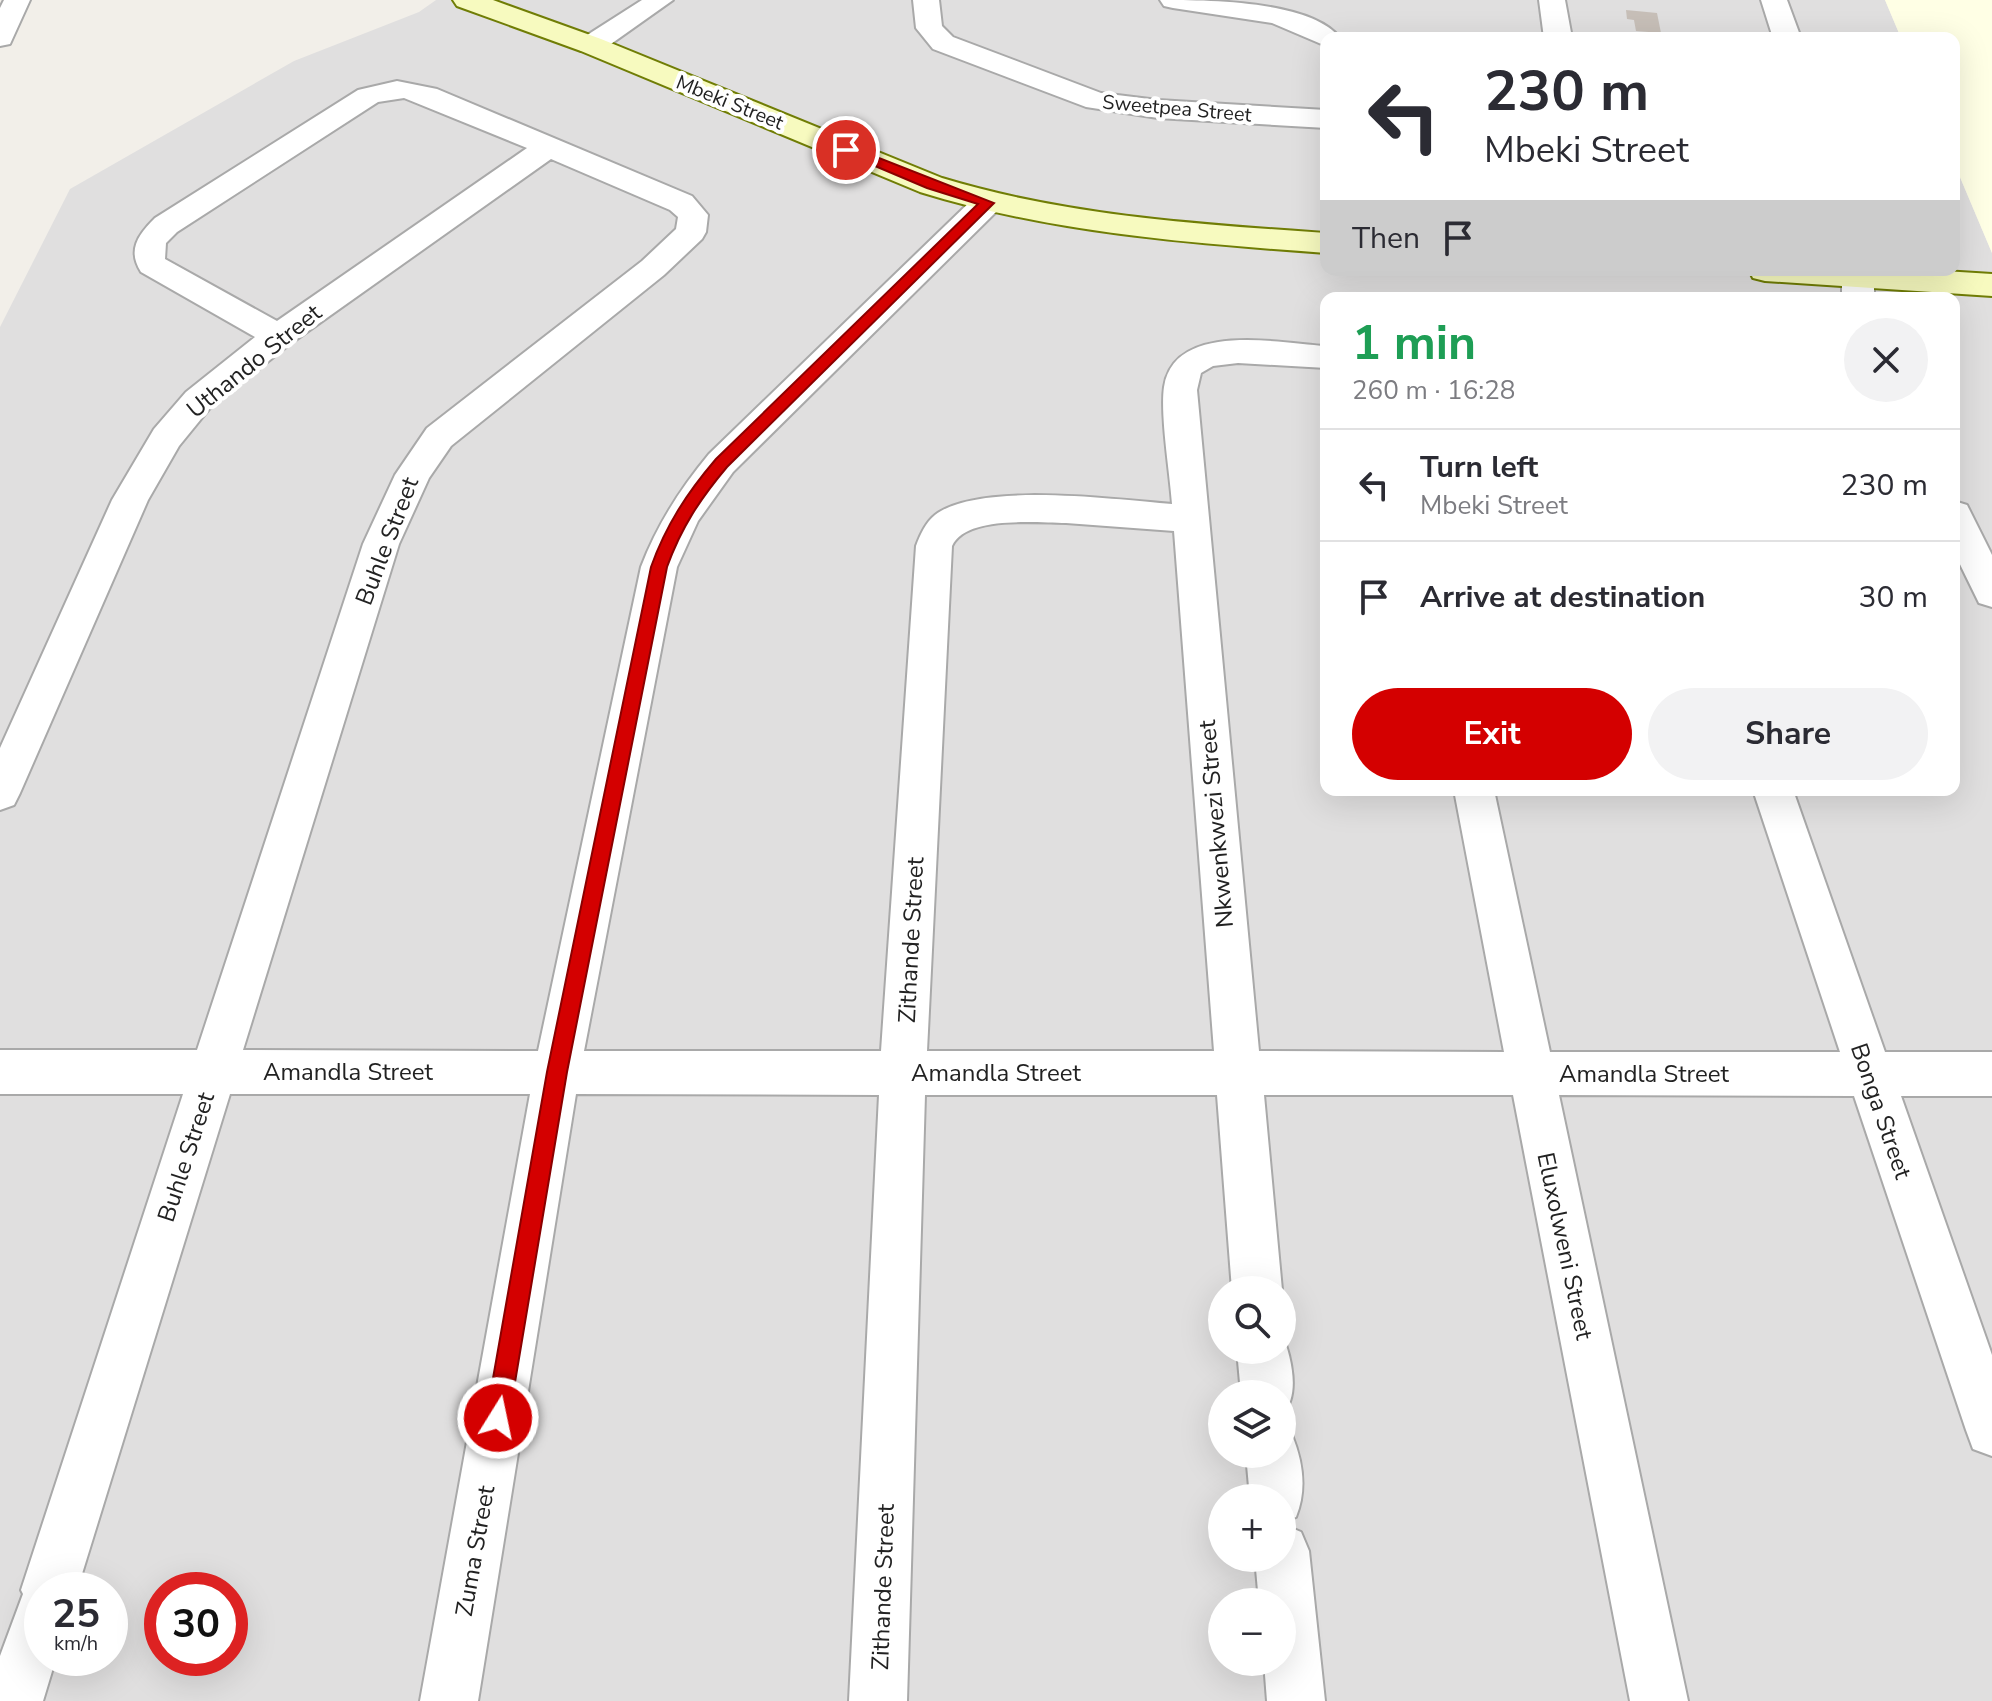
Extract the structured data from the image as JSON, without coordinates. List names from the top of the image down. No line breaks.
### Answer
{"streets":{"street":["Mbeki Street","Sweetpea Street","Uthando Street","Buhle Street","Nkwenkwezi Street","Zithande Street","Amandla Street","Bonga Street","Eluxolweni Street","Zuma Street"]},"crossings":[["Mbeki Street","Zuma Street"],["Uthando Street","Buhle Street"],["Buhle Street","Amandla Street"],["Nkwenkwezi Street","Zithande Street"],["Nkwenkwezi Street","Amandla Street"],["Zithande Street","Amandla Street"],["Amandla Street","Bonga Street"],["Amandla Street","Eluxolweni Street"],["Amandla Street","Zuma Street"]],"page":{"turn":["230 m","Mbeki Street"],"then":"Then","heading":["1 min","260 m · 16:28"],"list":[{"name":"Turn left","note":"Mbeki Street","value":"230 m"},{"name":"Arrive at destination","value":"30 m"}],"buttons":["Exit","Share"],"map_buttons":["+","−"],"speed":"25 km/h","limit":"30"}}
